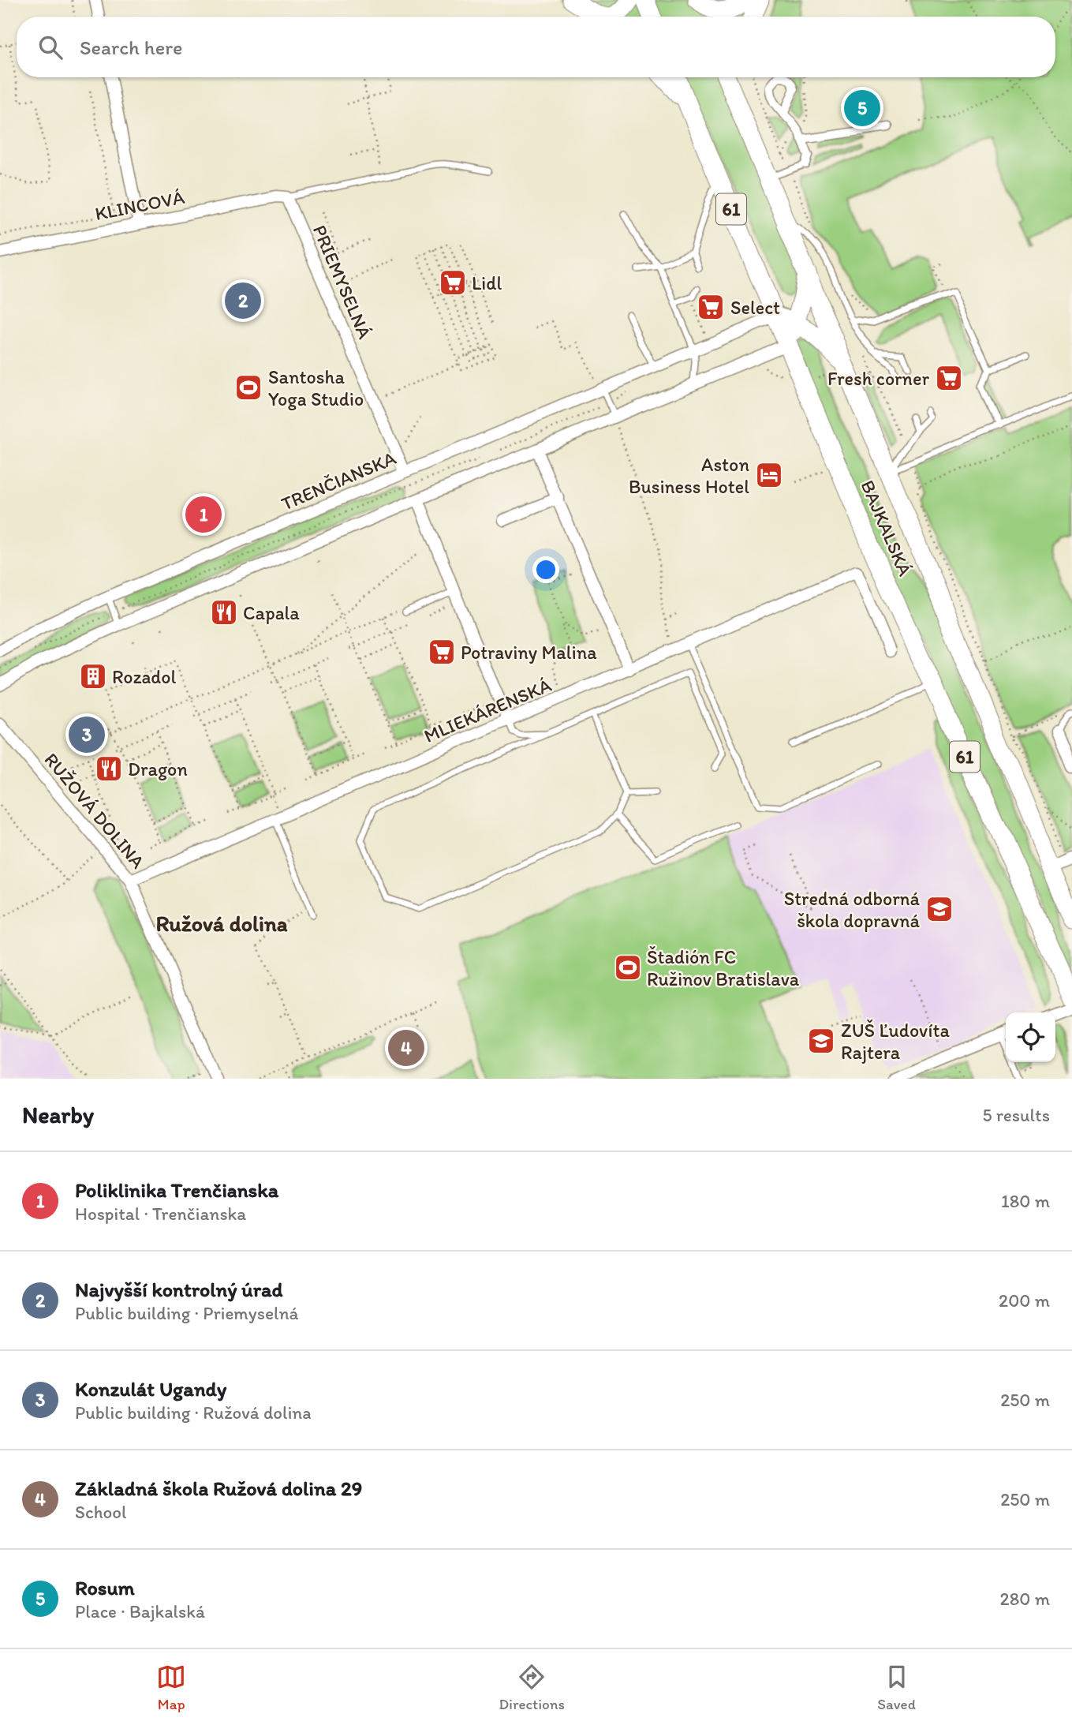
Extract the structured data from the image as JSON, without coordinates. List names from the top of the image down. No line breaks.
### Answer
{"streets":{"main road":["61","BAJKALSKÁ"],"street":["KLINCOVÁ","PRIEMYSELNÁ","TRENČIANSKA","MLIEKÁRENSKÁ","RUŽOVÁ DOLINA"]},"crossings":[["KLINCOVÁ","PRIEMYSELNÁ"],["PRIEMYSELNÁ","TRENČIANSKA"],["TRENČIANSKA","BAJKALSKÁ"],["MLIEKÁRENSKÁ","RUŽOVÁ DOLINA"]],"districts":["Ružová dolina"],"places":{"supermarket":["Lidl","Select","Fresh corner","Potraviny Malina"],"sports":["Santosha Yoga Studio","Štadión FC Ružinov Bratislava"],"hotel":["Aston Business Hotel"],"restaurant":["Capala","Dragon"],"building":["Rozadol"],"school or university":["Stredná odborná škola dopravná","ZUŠ Ľudovíta Rajtera"]},"page":{"search":"Search here","pins":["5","2","1","3","4"],"heading":["Nearby","5 results"],"list":[{"mark":"1","name":"Poliklinika Trenčianska","note":"Hospital · Trenčianska","value":"180 m"},{"mark":"2","name":"Najvyšší kontrolný úrad","note":"Public building · Priemyselná","value":"200 m"},{"mark":"3","name":"Konzulát Ugandy","note":"Public building · Ružová dolina","value":"250 m"},{"mark":"4","name":"Základná škola Ružová dolina 29","note":"School","value":"250 m"},{"mark":"5","name":"Rosum","note":"Place · Bajkalská","value":"280 m"}],"nav":["Map","Directions","Saved"]}}
